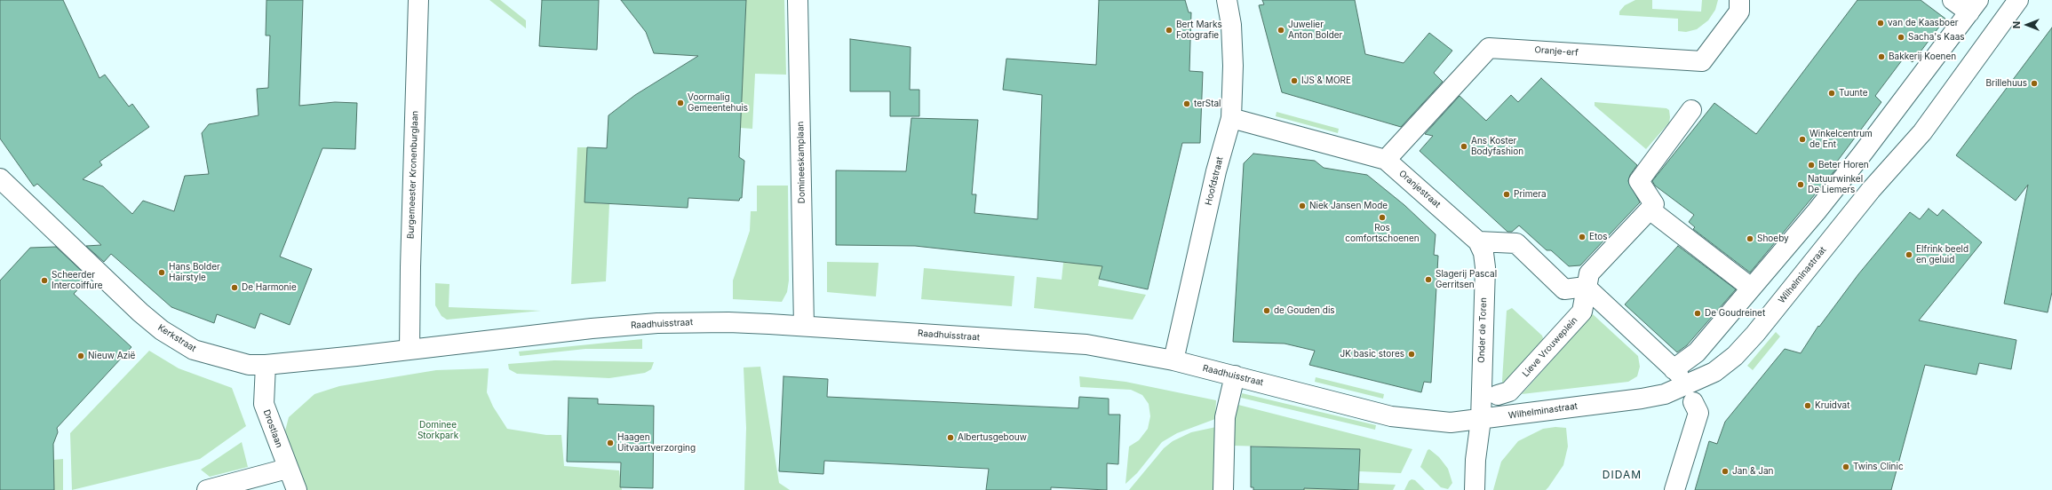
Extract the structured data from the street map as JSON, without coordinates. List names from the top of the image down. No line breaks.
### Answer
{"streets":{"street":["Oranje-erf","Domineeskamplaan","Burgemeester Kronenburglaan","Hoofdstraat","Oranjestraat","Wilhelminastraat","Raadhuisstraat","Onder de Toren","Kerkstraat","Lieve Vrouweplein","Drostlaan"]},"crossings":[["Oranje-erf","Oranjestraat"],["Domineeskamplaan","Raadhuisstraat"],["Burgemeester Kronenburglaan","Raadhuisstraat"],["Burgemeester Kronenburglaan","Kerkstraat"],["Hoofdstraat","Oranjestraat"],["Hoofdstraat","Raadhuisstraat"],["Oranjestraat","Onder de Toren"],["Wilhelminastraat","Raadhuisstraat"],["Wilhelminastraat","Onder de Toren"],["Raadhuisstraat","Onder de Toren"],["Raadhuisstraat","Kerkstraat"],["Kerkstraat","Drostlaan"]],"districts":["DIDAM"],"parks":["Dominee Storkpark"],"places":["van de Kaasboer","Bert Marks Fotografie","Juwelier Anton Bolder","Sacha's Kaas","Bakkerij Koenen","IJS & MORE","Brillehuus","Tuunte","Voormalig Gemeentehuis","terStal","Winkelcentrum de Ent","Ans Koster Bodyfashion","Beter Horen","Natuurwinkel De Liemers","Primera","Niek Jansen Mode","Ros comfortschoenen","Etos","Shoeby","Elfrink beeld en geluid","Hans Bolder Hairstyle","Slagerij Pascal Gerritsen","Scheerder Intercoiffure","De Harmonie","de Gouden dis","De Goudreinet","JK basic stores","Nieuw Azië","Kruidvat","Albertusgebouw","Haagen Uitvaartverzorging","Twins Clinic","Jan & Jan"],"north":"left"}
